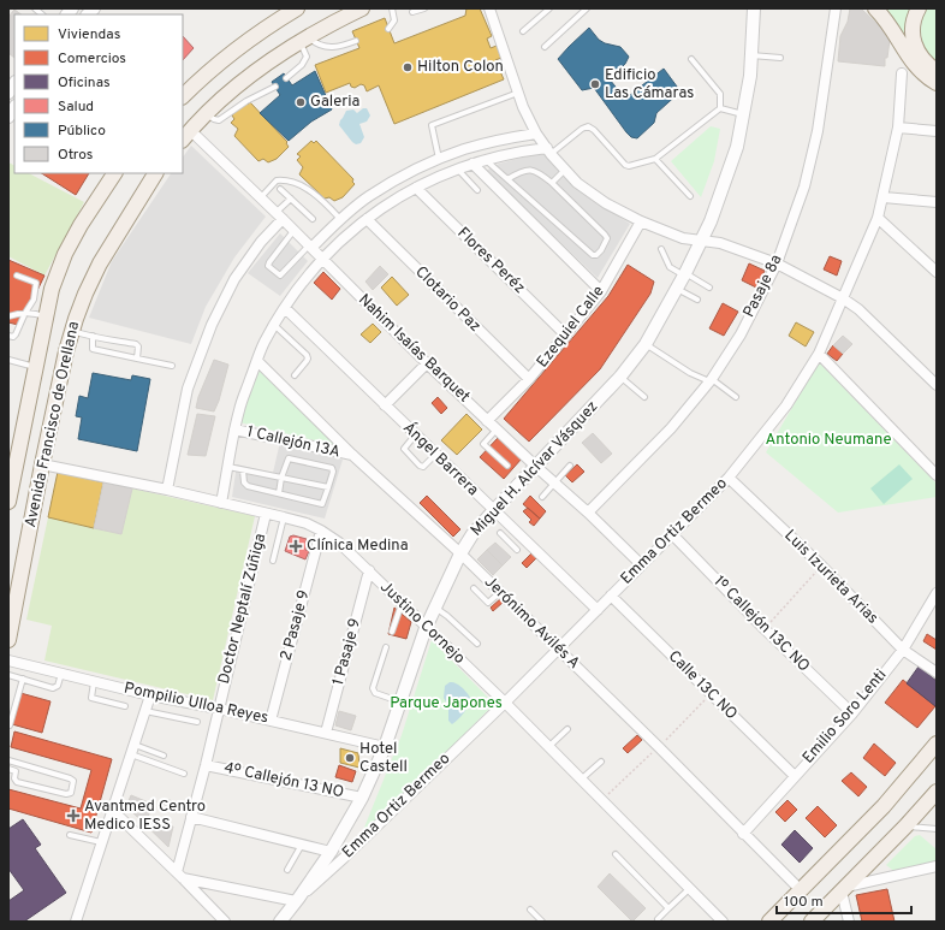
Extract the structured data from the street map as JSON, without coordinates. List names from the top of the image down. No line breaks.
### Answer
{"streets":{"main road":["Avenida Francisco de Orellana"],"street":["Flores Peréz","Pasaje 8a","Clotario Paz","Ezequiel Calle","Nahim Isaías Barquet","1 Callejón 13A","Ángel Barrera","Miguel H. Alcívar Vásquez","Emma Ortiz Bermeo","Luis Izurieta Arias","Doctor Neptalí Zúñiga","Justino Cornejo","Jerónimo Avilés A","1º Callejón 13C NO","2 Pasaje 9","1 Pasaje 9","Calle 13C NO","Pompilio Ulloa Reyes","Emilio Soro Lenti","4º Callejón 13 NO"]},"crossings":[["Flores Peréz","Ezequiel Calle"],["Pasaje 8a","Nahim Isaías Barquet"],["Clotario Paz","Ezequiel Calle"],["Ezequiel Calle","Nahim Isaías Barquet"],["Nahim Isaías Barquet","Miguel H. Alcívar Vásquez"],["Nahim Isaías Barquet","Emma Ortiz Bermeo"],["Avenida Francisco de Orellana","Justino Cornejo"],["1 Callejón 13A","Jerónimo Avilés A"],["Ángel Barrera","Miguel H. Alcívar Vásquez"],["Ángel Barrera","Emma Ortiz Bermeo"],["Miguel H. Alcívar Vásquez","Emma Ortiz Bermeo"],["Miguel H. Alcívar Vásquez","Justino Cornejo"],["Miguel H. Alcívar Vásquez","Jerónimo Avilés A"],["Miguel H. Alcívar Vásquez","Pompilio Ulloa Reyes"],["Miguel H. Alcívar Vásquez","4º Callejón 13 NO"],["Emma Ortiz Bermeo","Luis Izurieta Arias"],["Emma Ortiz Bermeo","Justino Cornejo"],["Emma Ortiz Bermeo","Jerónimo Avilés A"],["Emma Ortiz Bermeo","1º Callejón 13C NO"],["Emma Ortiz Bermeo","Calle 13C NO"],["Luis Izurieta Arias","Emilio Soro Lenti"],["Doctor Neptalí Zúñiga","Justino Cornejo"],["Doctor Neptalí Zúñiga","Pompilio Ulloa Reyes"],["Doctor Neptalí Zúñiga","4º Callejón 13 NO"],["Justino Cornejo","2 Pasaje 9"],["Justino Cornejo","1 Pasaje 9"],["Jerónimo Avilés A","Emilio Soro Lenti"],["1º Callejón 13C NO","Emilio Soro Lenti"],["2 Pasaje 9","Pompilio Ulloa Reyes"],["1 Pasaje 9","Pompilio Ulloa Reyes"],["Calle 13C NO","Emilio Soro Lenti"]],"parks":["Antonio Neumane","Parque Japones"],"places":{"other":["Hilton Colon","Edificio Las Cámaras","Galeria","Hotel Castell"],"health":["Clínica Medina","Avantmed Centro Medico IESS"]},"legend":["Viviendas","Comercios","Oficinas","Salud","Público","Otros"],"scale_bar":"100 m"}
